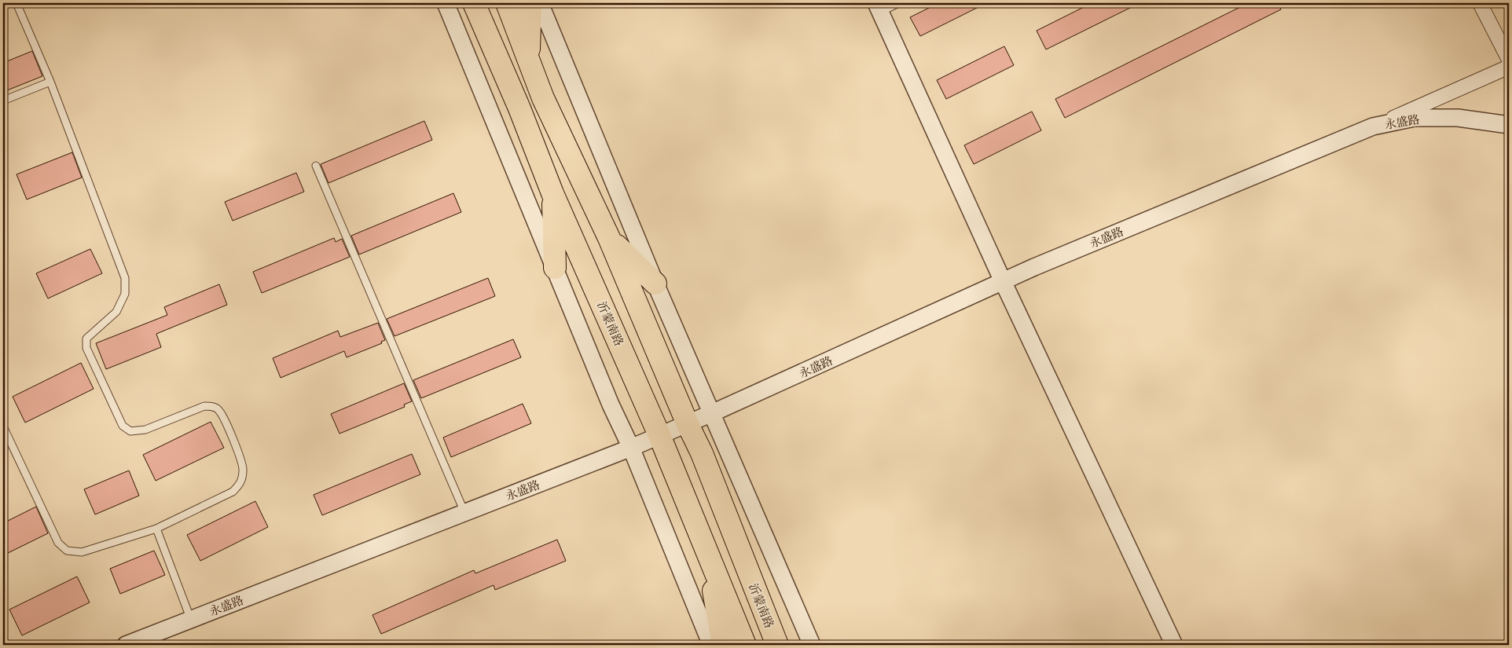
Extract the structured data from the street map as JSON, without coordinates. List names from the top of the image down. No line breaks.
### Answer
{"streets":{"main road":["沂蒙南路"],"street":["永盛路"]},"crossings":[["永盛路","沂蒙南路"]]}
